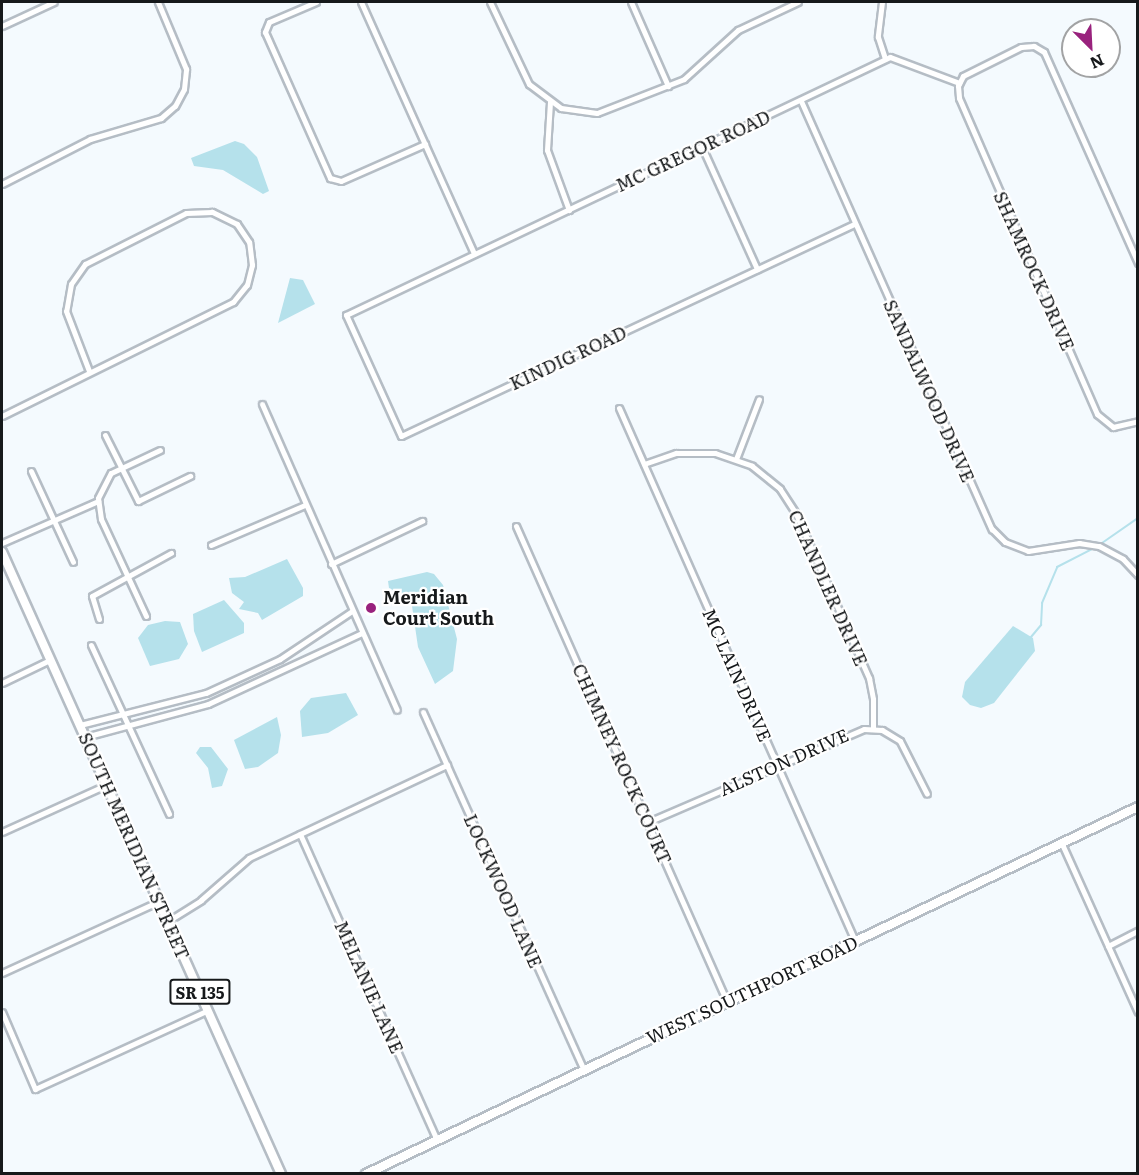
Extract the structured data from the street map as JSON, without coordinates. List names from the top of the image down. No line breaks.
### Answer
{"streets":{"main road":["SOUTH MERIDIAN STREET","WEST SOUTHPORT ROAD","SR 135"],"street":["MC GREGOR ROAD","SHAMROCK DRIVE","KINDIG ROAD","SANDALWOOD DRIVE","CHANDLER DRIVE","MC LAIN DRIVE","ALSTON DRIVE","CHIMNEY ROCK COURT","LOCKWOOD LANE","MELANIE LANE"]},"crossings":[["MC GREGOR ROAD","KINDIG ROAD"],["MC GREGOR ROAD","SANDALWOOD DRIVE"],["KINDIG ROAD","SANDALWOOD DRIVE"],["CHANDLER DRIVE","MC LAIN DRIVE"],["CHANDLER DRIVE","ALSTON DRIVE"],["MC LAIN DRIVE","ALSTON DRIVE"],["MC LAIN DRIVE","WEST SOUTHPORT ROAD"],["ALSTON DRIVE","CHIMNEY ROCK COURT"],["CHIMNEY ROCK COURT","WEST SOUTHPORT ROAD"],["LOCKWOOD LANE","WEST SOUTHPORT ROAD"],["MELANIE LANE","WEST SOUTHPORT ROAD"]],"places":["Meridian Court South"],"north":"bottom right"}
